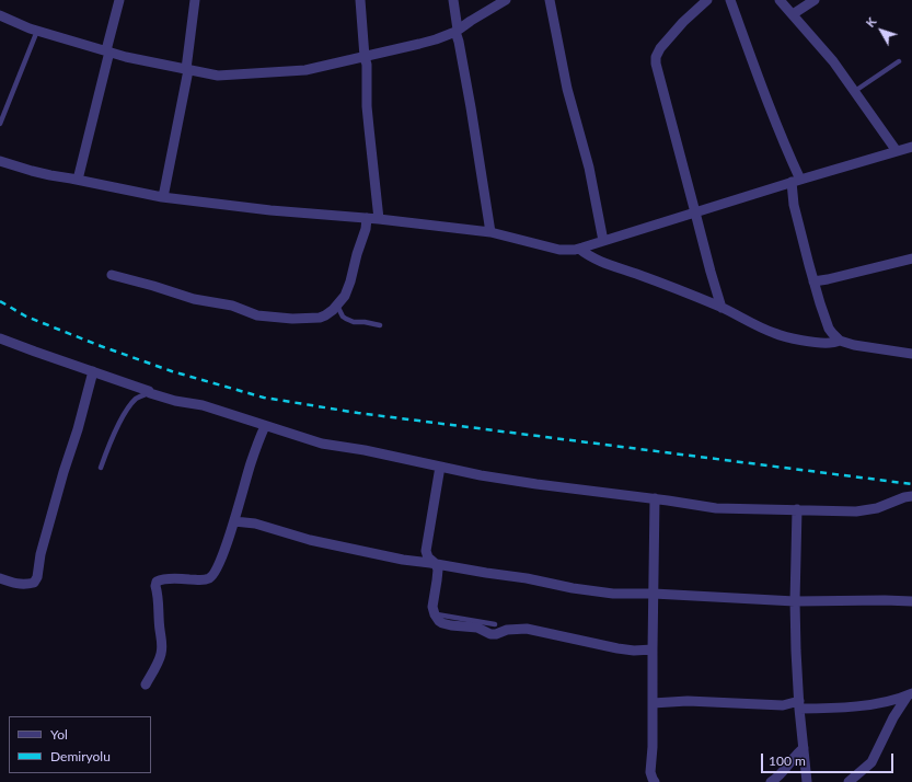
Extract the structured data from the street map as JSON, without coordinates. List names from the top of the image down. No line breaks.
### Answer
{"legend":["Yol","Demiryolu"],"scale_bar":"100 m","north":"top left"}
